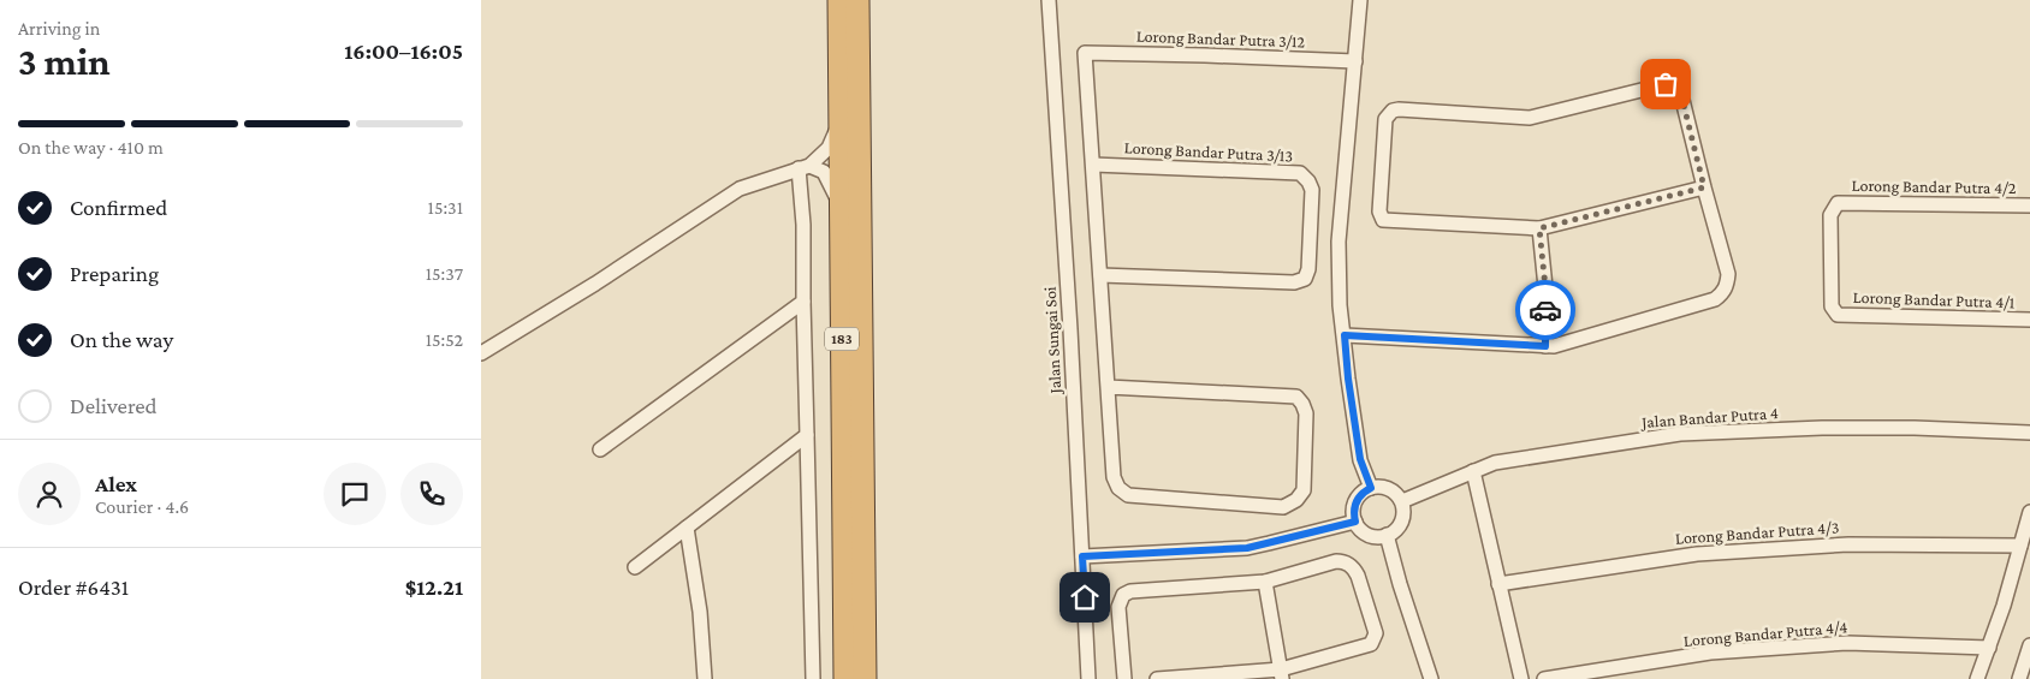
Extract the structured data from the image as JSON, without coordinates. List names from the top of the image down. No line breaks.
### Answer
{"streets":{"highway":["183"],"street":["Lorong Bandar Putra 3/12","Lorong Bandar Putra 3/13","Lorong Bandar Putra 4/2","Lorong Bandar Putra 4/1","Jalan Sungai Soi","Jalan Bandar Putra 4","Lorong Bandar Putra 4/3","Lorong Bandar Putra 4/4"]},"crossings":[["Lorong Bandar Putra 3/12","Lorong Bandar Putra 3/13"],["Lorong Bandar Putra 4/2","Lorong Bandar Putra 4/1"]],"page":{"heading":["3 min","Arriving in","16:00–16:05"],"panel":["Alex","Courier · 4.6","Order #6431","$12.21"],"bar":"On the way · 410 m","list":[["Confirmed","15:31"],["Preparing","15:37"],["On the way","15:52"],"Delivered"]}}
